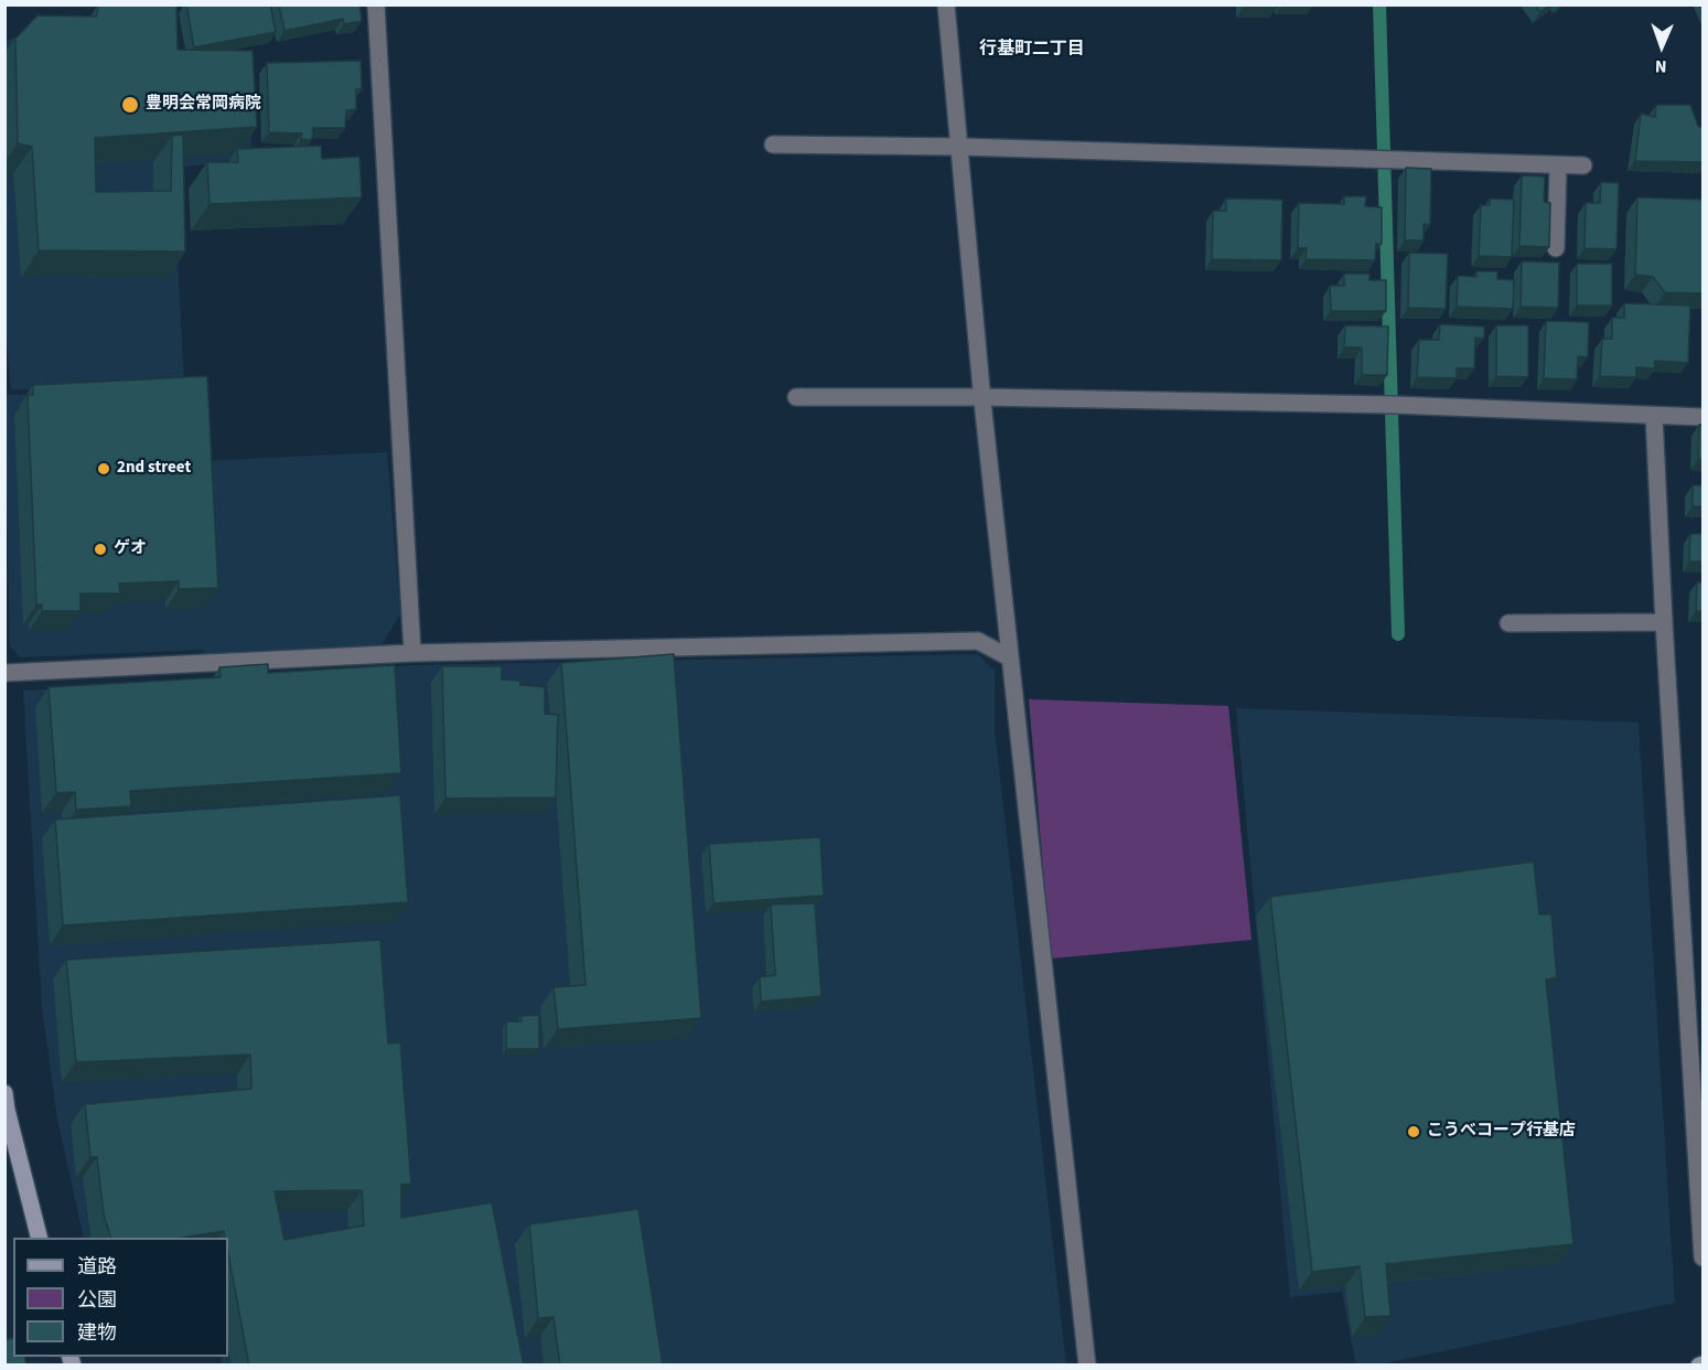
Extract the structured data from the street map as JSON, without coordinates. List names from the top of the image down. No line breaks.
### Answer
{"districts":["行基町二丁目"],"places":["豊明会常岡病院","2nd street","ゲオ","こうべコープ行基店"],"legend":["道路","公園","建物"],"north":"bottom"}
